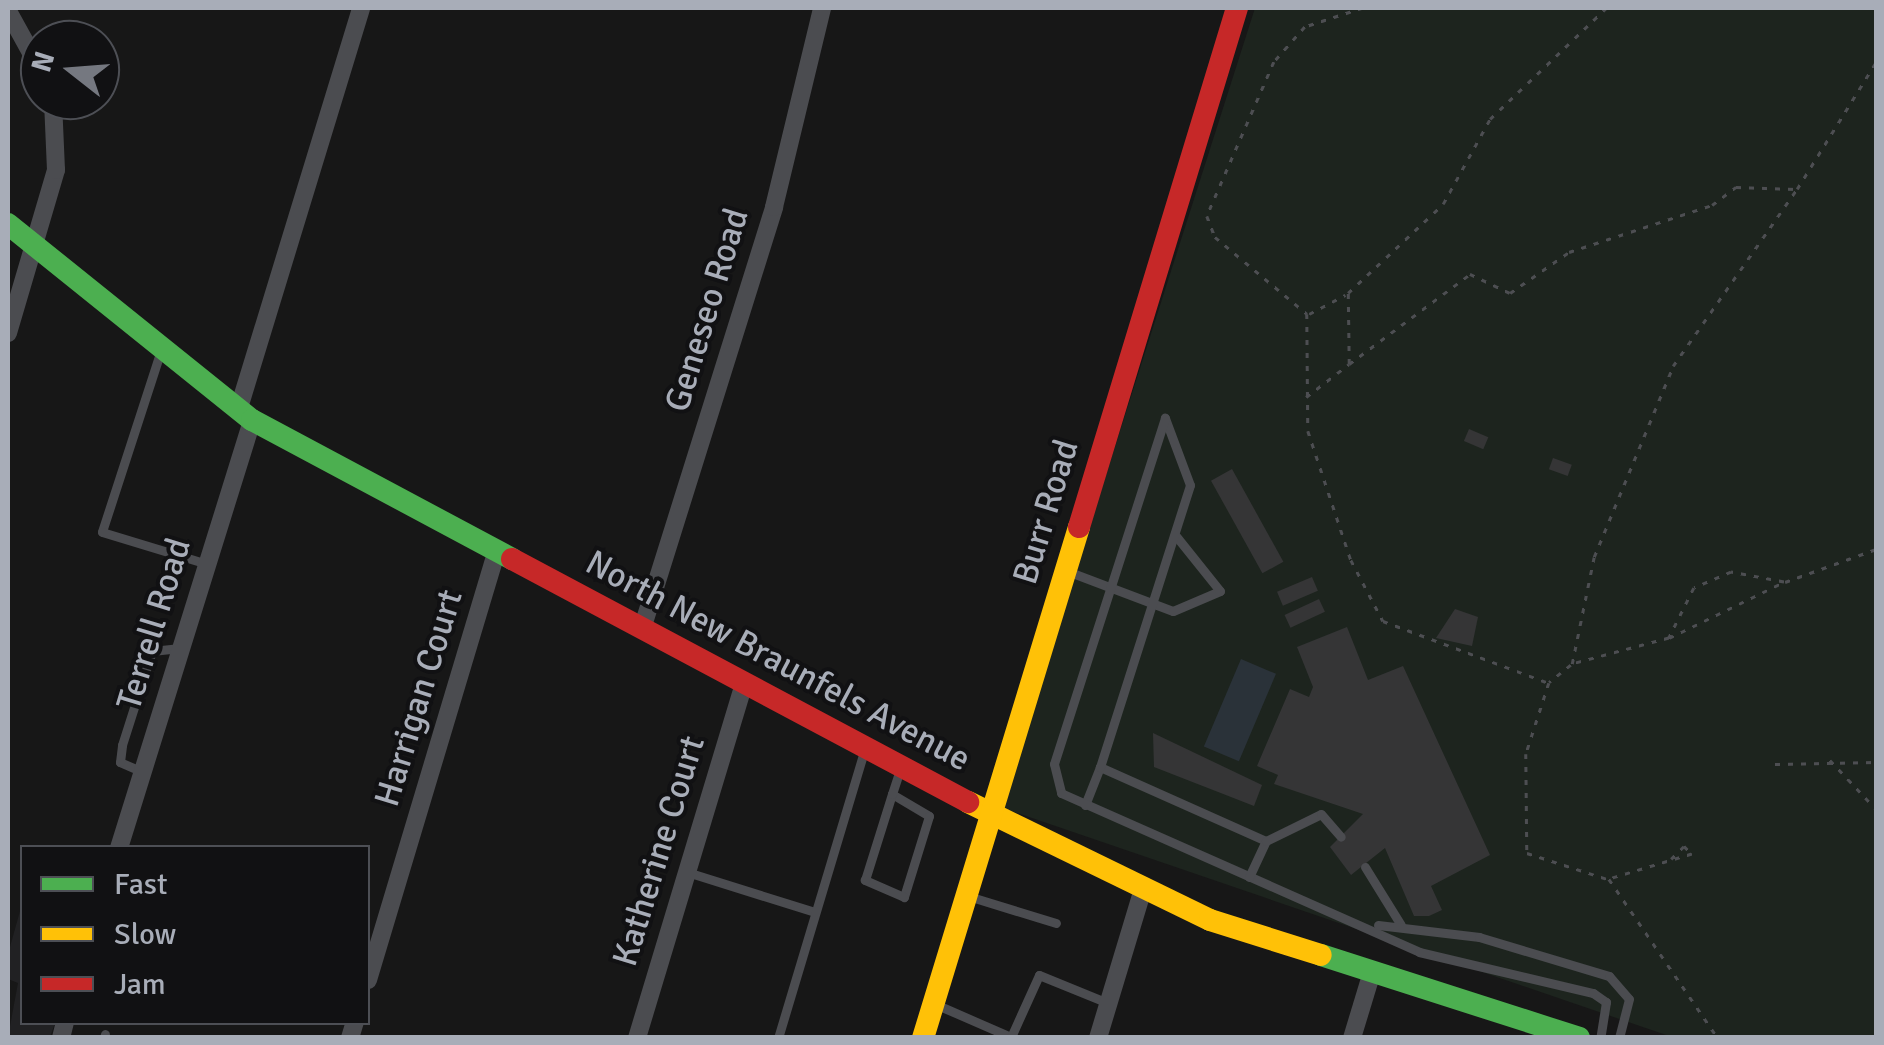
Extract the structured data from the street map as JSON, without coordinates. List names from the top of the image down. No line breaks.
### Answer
{"streets":{"street":["Geneseo Road","Burr Road","Terrell Road","North New Braunfels Avenue","Harrigan Court","Katherine Court"]},"crossings":[["Geneseo Road","North New Braunfels Avenue"],["Burr Road","North New Braunfels Avenue"],["Terrell Road","North New Braunfels Avenue"],["North New Braunfels Avenue","Harrigan Court"],["North New Braunfels Avenue","Katherine Court"]],"legend":["Fast","Slow","Jam"],"north":"left"}
